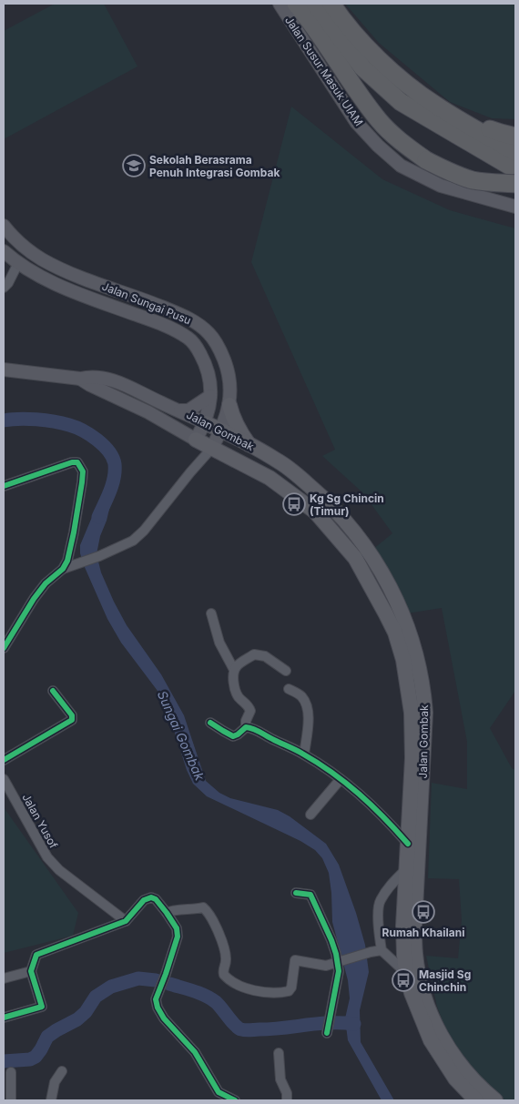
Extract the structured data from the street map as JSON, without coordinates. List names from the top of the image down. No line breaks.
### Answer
{"streets":{"main road":["Jalan Susur Masuk UIAM","Jalan Sungai Pusu","Jalan Gombak"],"street":["Jalan Yusof"]},"crossings":[["Jalan Sungai Pusu","Jalan Gombak"]],"water":["Sungai Gombak"],"places":{"school or university":["Sekolah Berasrama Penuh Integrasi Gombak"],"bus stop":["Kg Sg Chincin (Timur)","Rumah Khailani","Masjid Sg Chinchin"]}}
